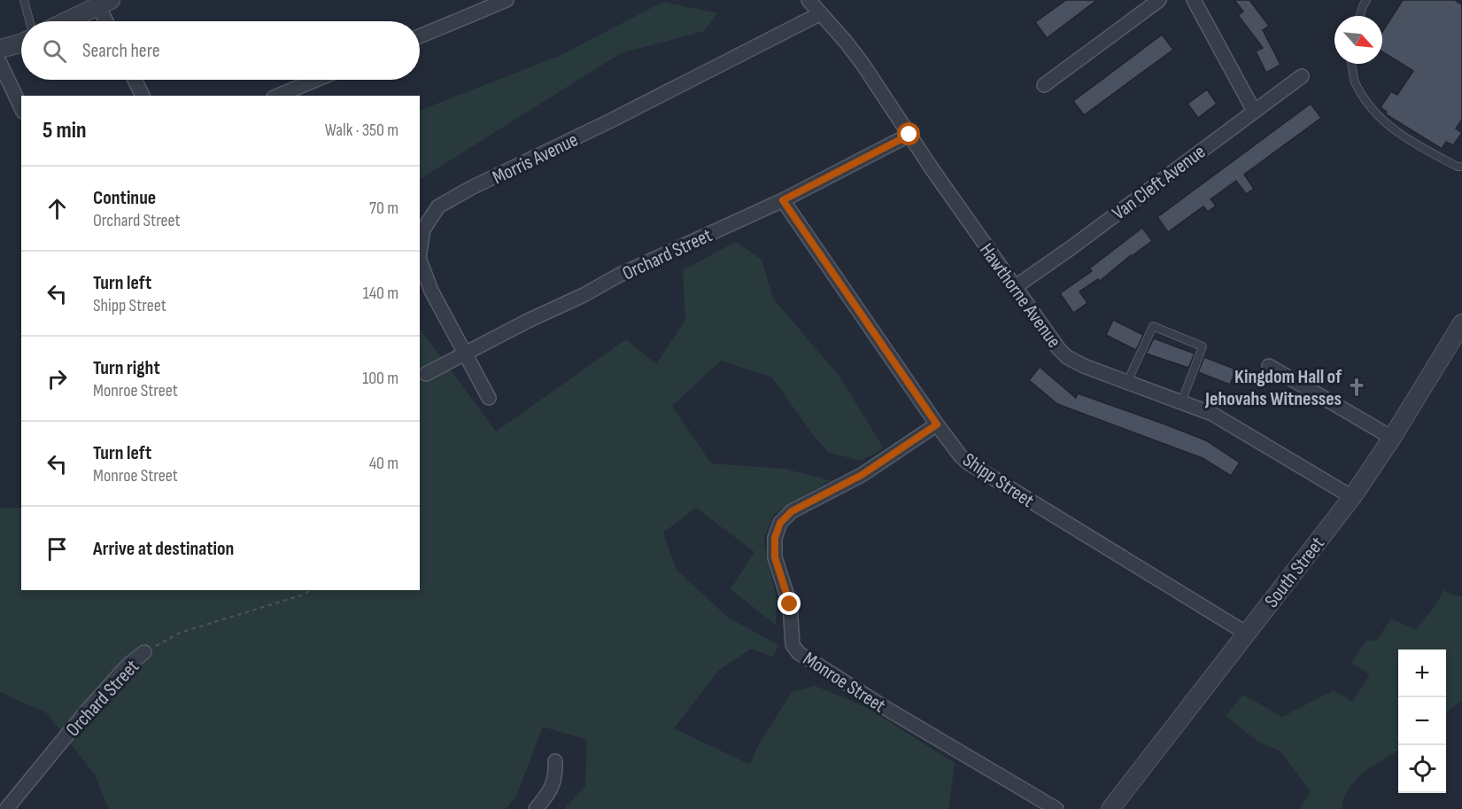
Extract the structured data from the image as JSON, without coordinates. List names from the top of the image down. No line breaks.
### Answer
{"streets":{"street":["Morris Avenue","Van Cleft Avenue","Orchard Street","Hawthorne Avenue","Shipp Street","South Street","Monroe Street"]},"crossings":[["Morris Avenue","Orchard Street"],["Morris Avenue","Hawthorne Avenue"],["Van Cleft Avenue","Hawthorne Avenue"],["Orchard Street","Hawthorne Avenue"],["Orchard Street","Shipp Street"],["Hawthorne Avenue","South Street"],["Shipp Street","South Street"],["Shipp Street","Monroe Street"]],"places":{"church":["Kingdom Hall of Jehovahs Witnesses"]},"north":"bottom right","page":{"search":"Search here","heading":["5 min","Walk · 350 m"],"list":[["Continue","Orchard Street","70 m"],["Turn left","Shipp Street","140 m"],["Turn right","Monroe Street","100 m"],["Turn left","Monroe Street","40 m"],"Arrive at destination"],"map_buttons":["+","−"]}}
